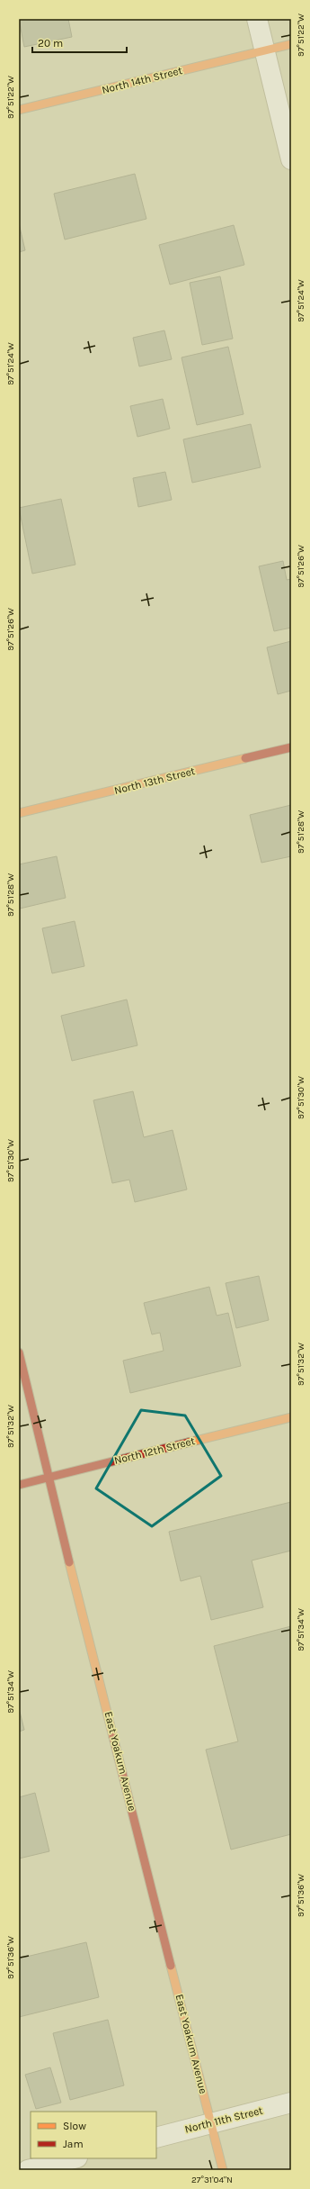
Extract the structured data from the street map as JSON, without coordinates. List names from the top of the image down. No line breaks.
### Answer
{"streets":{"street":["North 14th Street","North 13th Street","North 12th Street","East Yoakum Avenue","North 11th Street"]},"crossings":[["North 12th Street","East Yoakum Avenue"],["East Yoakum Avenue","North 11th Street"]],"legend":["Slow","Jam"],"scale_bar":"20 m","coordinates":["97°51'22\"W","97°51'24\"W","97°51'26\"W","97°51'28\"W","97°51'30\"W","97°51'32\"W","97°51'34\"W","97°51'36\"W","27°31'04\"N"]}
